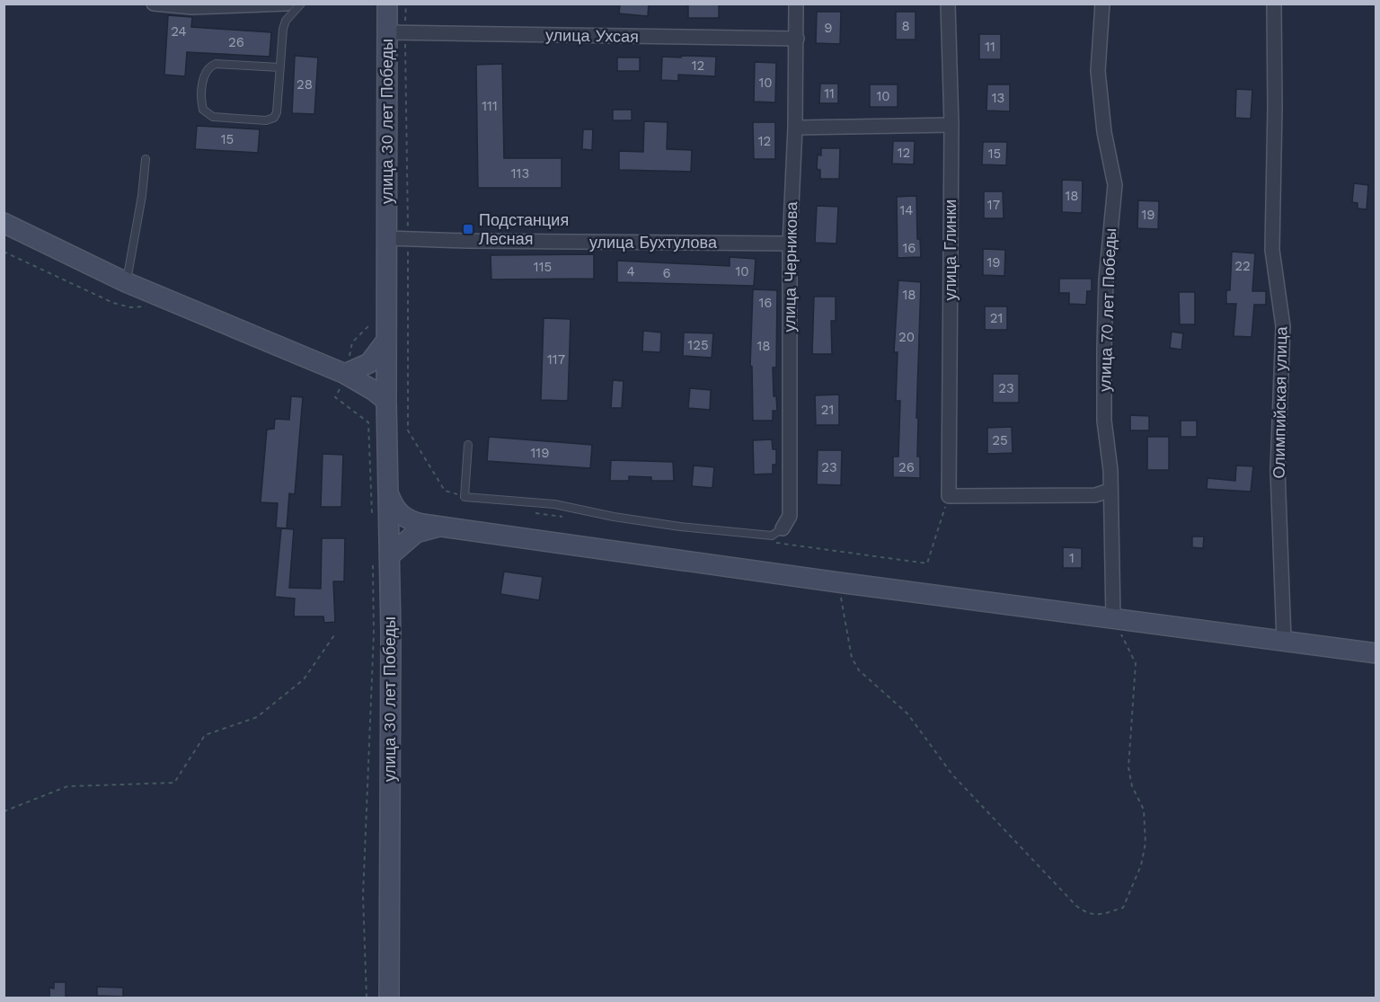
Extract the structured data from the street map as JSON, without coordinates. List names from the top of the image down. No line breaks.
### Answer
{"streets":{"main road":["улица 30 лет Победы"],"street":["улица Ухсая","улица Бухтулова","улица Глинки","улица Черникова","улица 70 лет Победы","Олимпийская улица"]},"crossings":[["улица Ухсая","улица 30 лет Победы"],["улица Ухсая","улица Черникова"],["улица 30 лет Победы","улица Бухтулова"],["улица Бухтулова","улица Черникова"],["улица Глинки","улица 70 лет Победы"]],"places":{"transit":["Подстанция Лесная"]},"house_numbers":["8","9","24","26","11","12","10","28","11","10","13","111","15","12","12","15","113","18","17","14","19","16","19","22","115","4","10","6","18","16","21","20","125","18","117","23","21","25","119","23","26","1"]}
